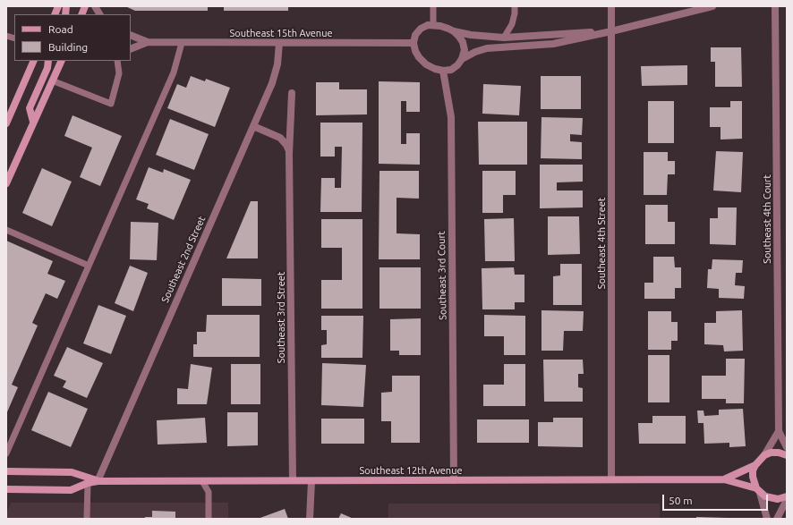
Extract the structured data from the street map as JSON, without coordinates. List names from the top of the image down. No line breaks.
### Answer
{"streets":{"street":["Southeast 15th Avenue","Southeast 4th Court","Southeast 4th Street","Southeast 2nd Street","Southeast 3rd Court","Southeast 3rd Street","Southeast 12th Avenue"]},"crossings":[["Southeast 15th Avenue","Southeast 2nd Street"],["Southeast 15th Avenue","Southeast 3rd Court"],["Southeast 4th Street","Southeast 12th Avenue"],["Southeast 2nd Street","Southeast 12th Avenue"],["Southeast 3rd Court","Southeast 12th Avenue"],["Southeast 3rd Street","Southeast 12th Avenue"]],"legend":["Road","Building"],"scale_bar":"50 m"}
